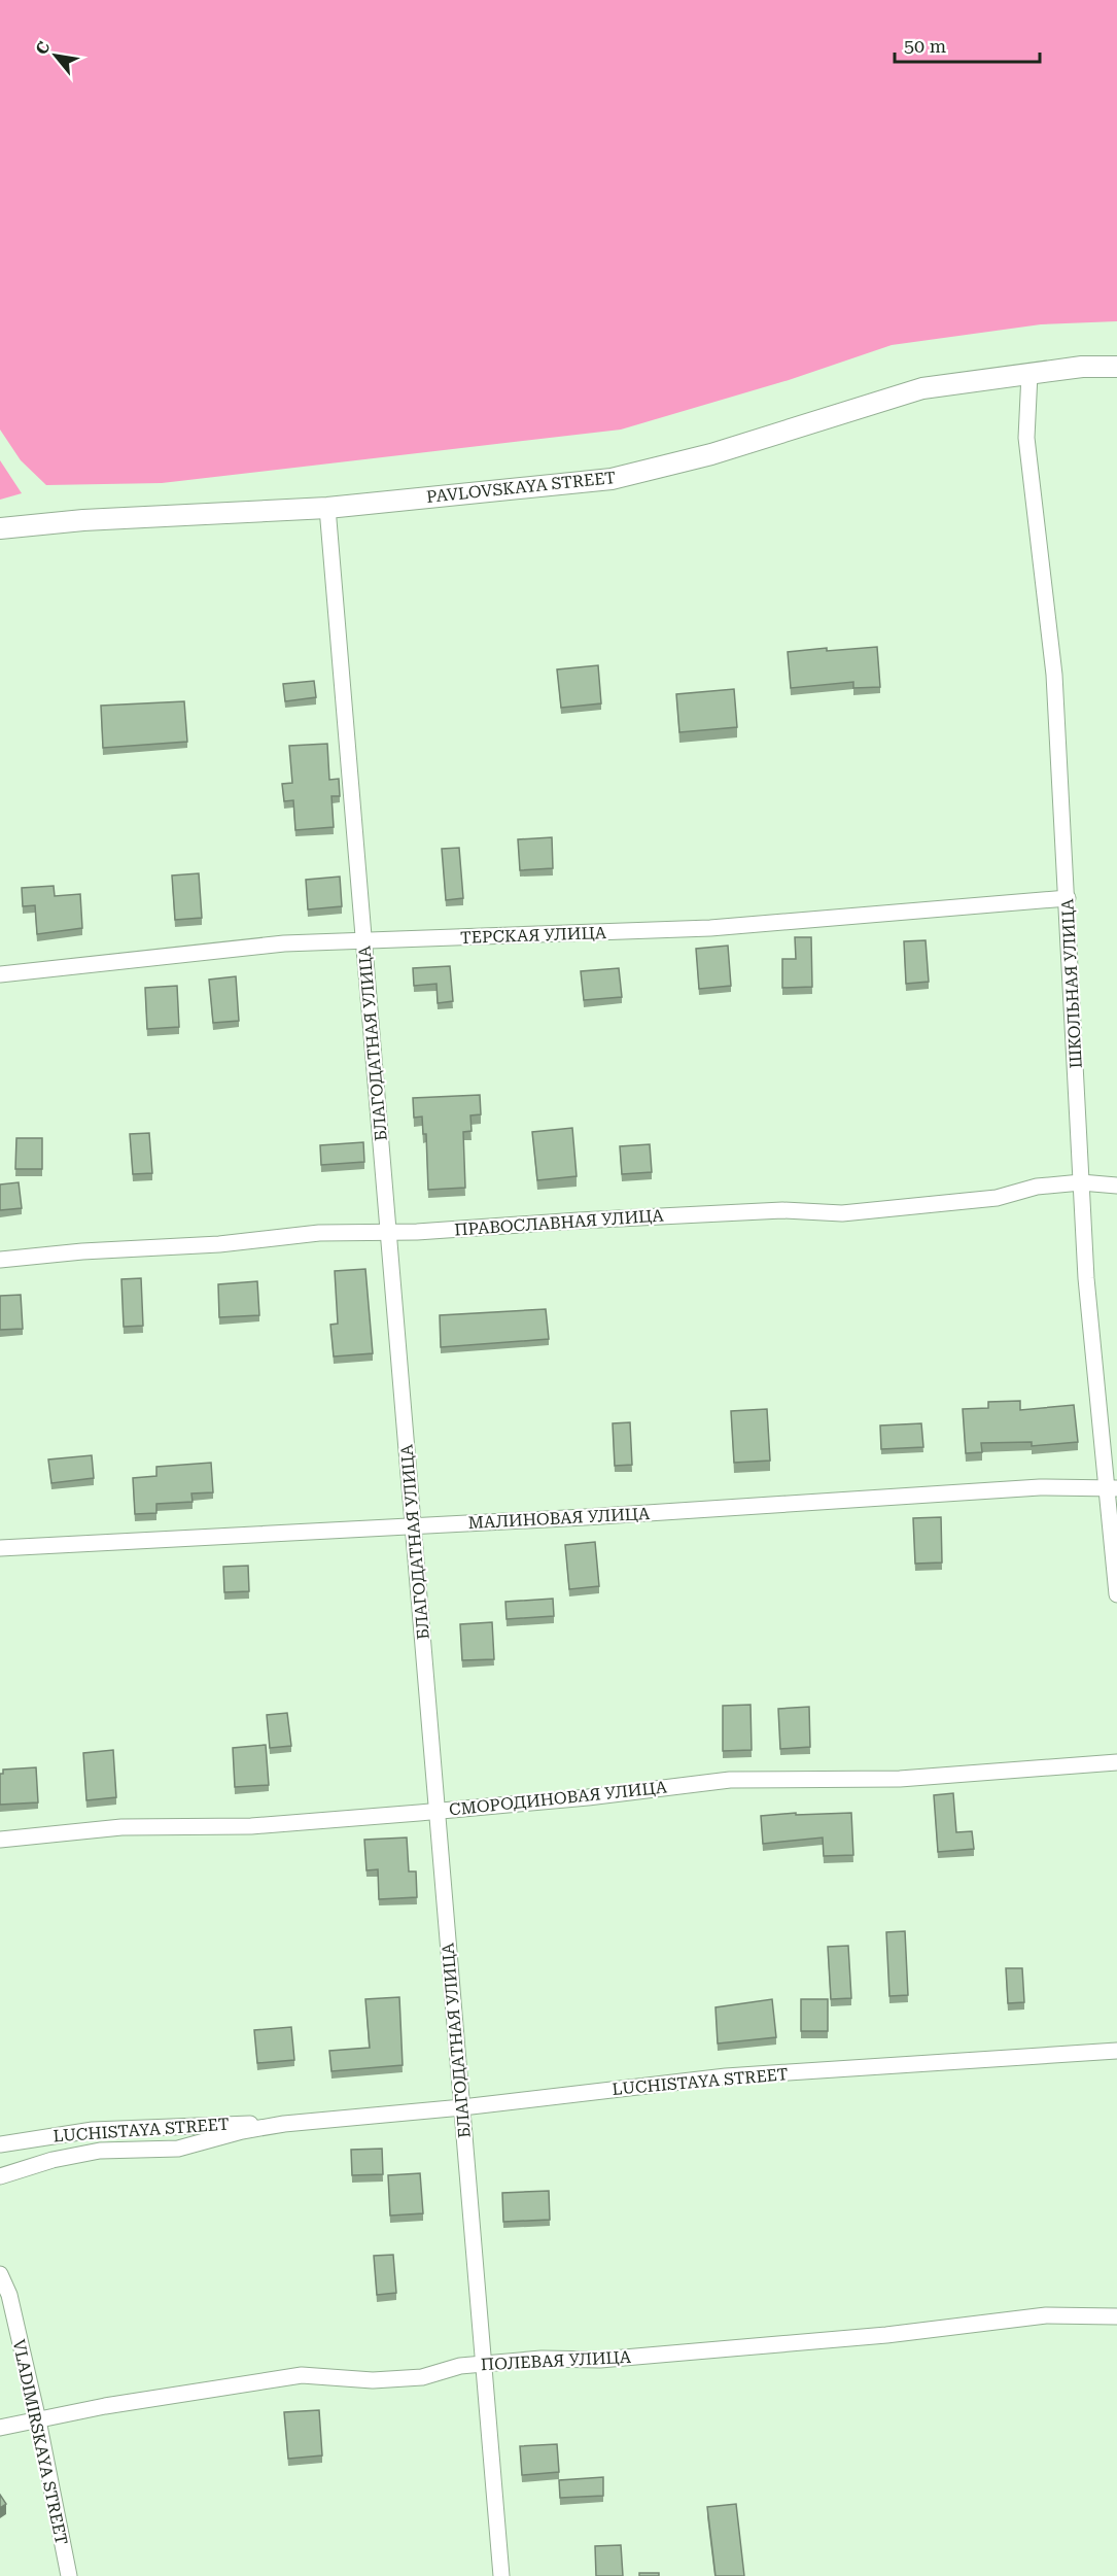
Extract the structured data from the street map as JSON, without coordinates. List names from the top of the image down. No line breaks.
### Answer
{"streets":{"street":["PAVLOVSKAYA STREET","ТЕРСКАЯ УЛИЦА","ШКОЛЬНАЯ УЛИЦА","БЛАГОДАТНАЯ УЛИЦА","ПРАВОСЛАВНАЯ УЛИЦА","МАЛИНОВАЯ УЛИЦА","СМОРОДИНОВАЯ УЛИЦА","LUCHISTAYA STREET","ПОЛЕВАЯ УЛИЦА","VLADIMIRSKAYA STREET"]},"crossings":[["PAVLOVSKAYA STREET","ШКОЛЬНАЯ УЛИЦА"],["PAVLOVSKAYA STREET","БЛАГОДАТНАЯ УЛИЦА"],["ТЕРСКАЯ УЛИЦА","ШКОЛЬНАЯ УЛИЦА"],["ТЕРСКАЯ УЛИЦА","БЛАГОДАТНАЯ УЛИЦА"],["ШКОЛЬНАЯ УЛИЦА","ПРАВОСЛАВНАЯ УЛИЦА"],["ШКОЛЬНАЯ УЛИЦА","МАЛИНОВАЯ УЛИЦА"],["БЛАГОДАТНАЯ УЛИЦА","ПРАВОСЛАВНАЯ УЛИЦА"],["БЛАГОДАТНАЯ УЛИЦА","МАЛИНОВАЯ УЛИЦА"],["БЛАГОДАТНАЯ УЛИЦА","СМОРОДИНОВАЯ УЛИЦА"],["БЛАГОДАТНАЯ УЛИЦА","LUCHISTAYA STREET"],["БЛАГОДАТНАЯ УЛИЦА","ПОЛЕВАЯ УЛИЦА"],["ПОЛЕВАЯ УЛИЦА","VLADIMIRSKAYA STREET"]],"scale_bar":"50 m","north":"top left"}
